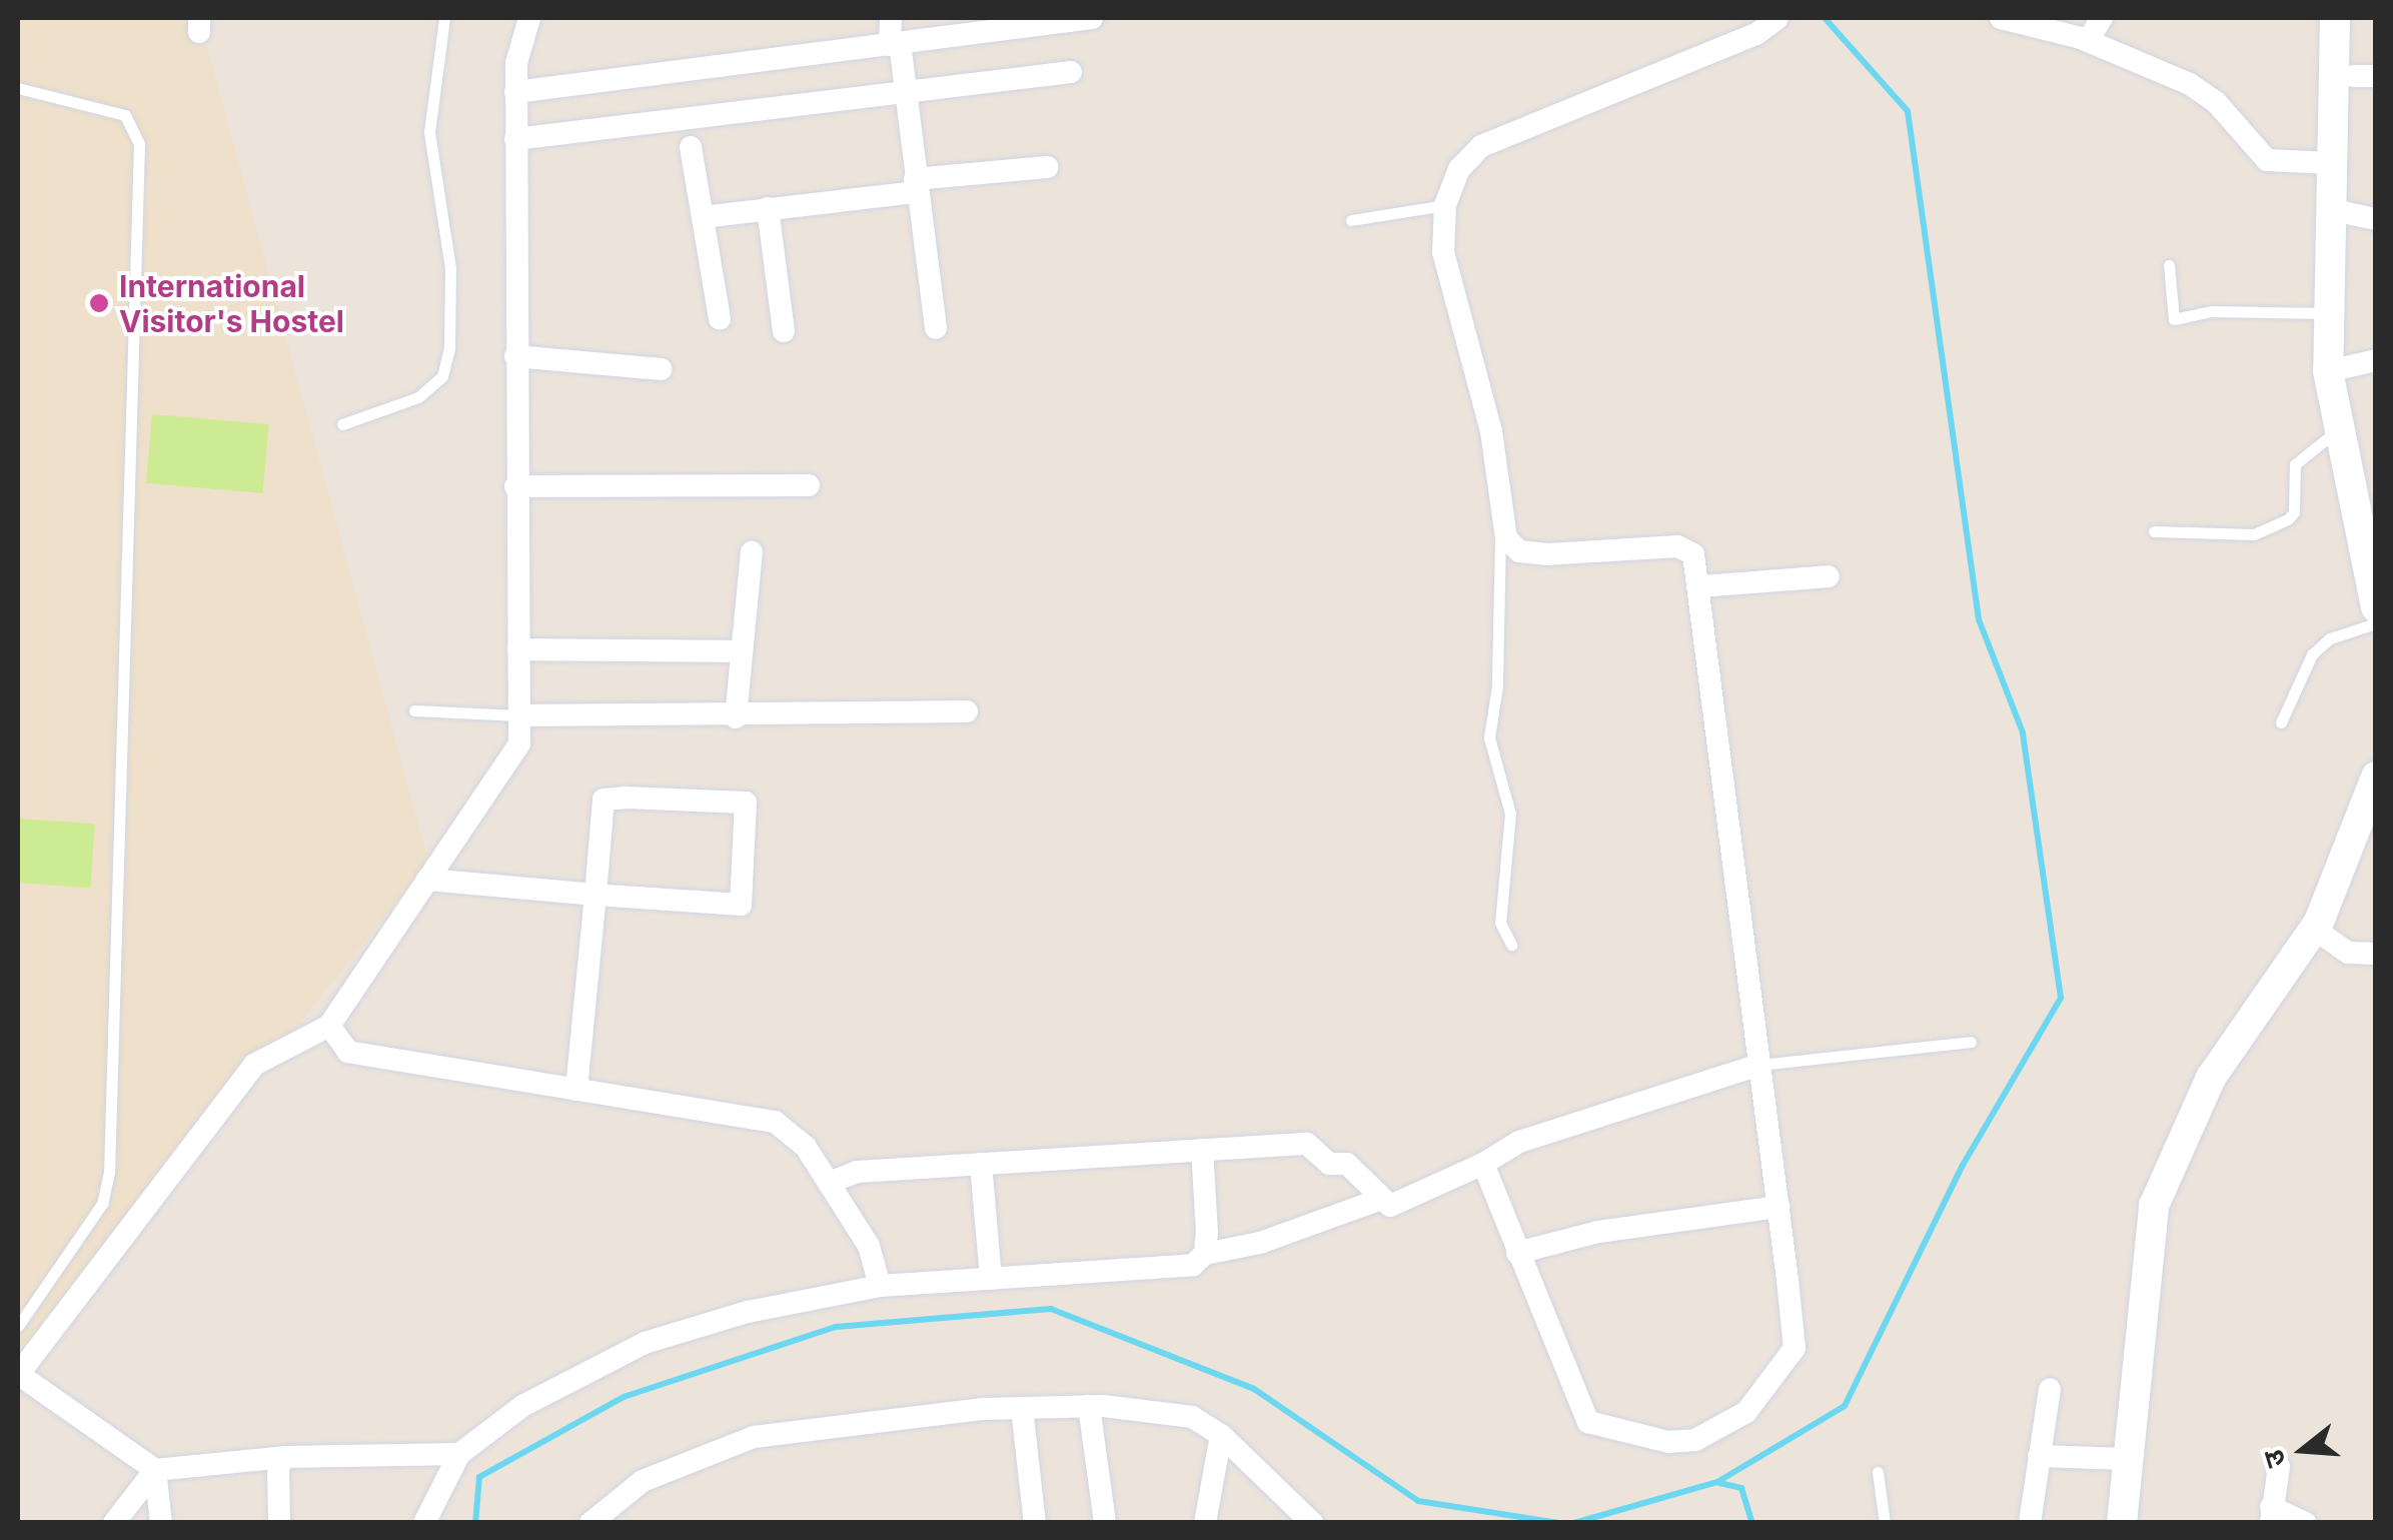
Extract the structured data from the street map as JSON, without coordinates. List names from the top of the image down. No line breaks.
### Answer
{"places":["International Visitor's Hostel"],"north":"left"}
